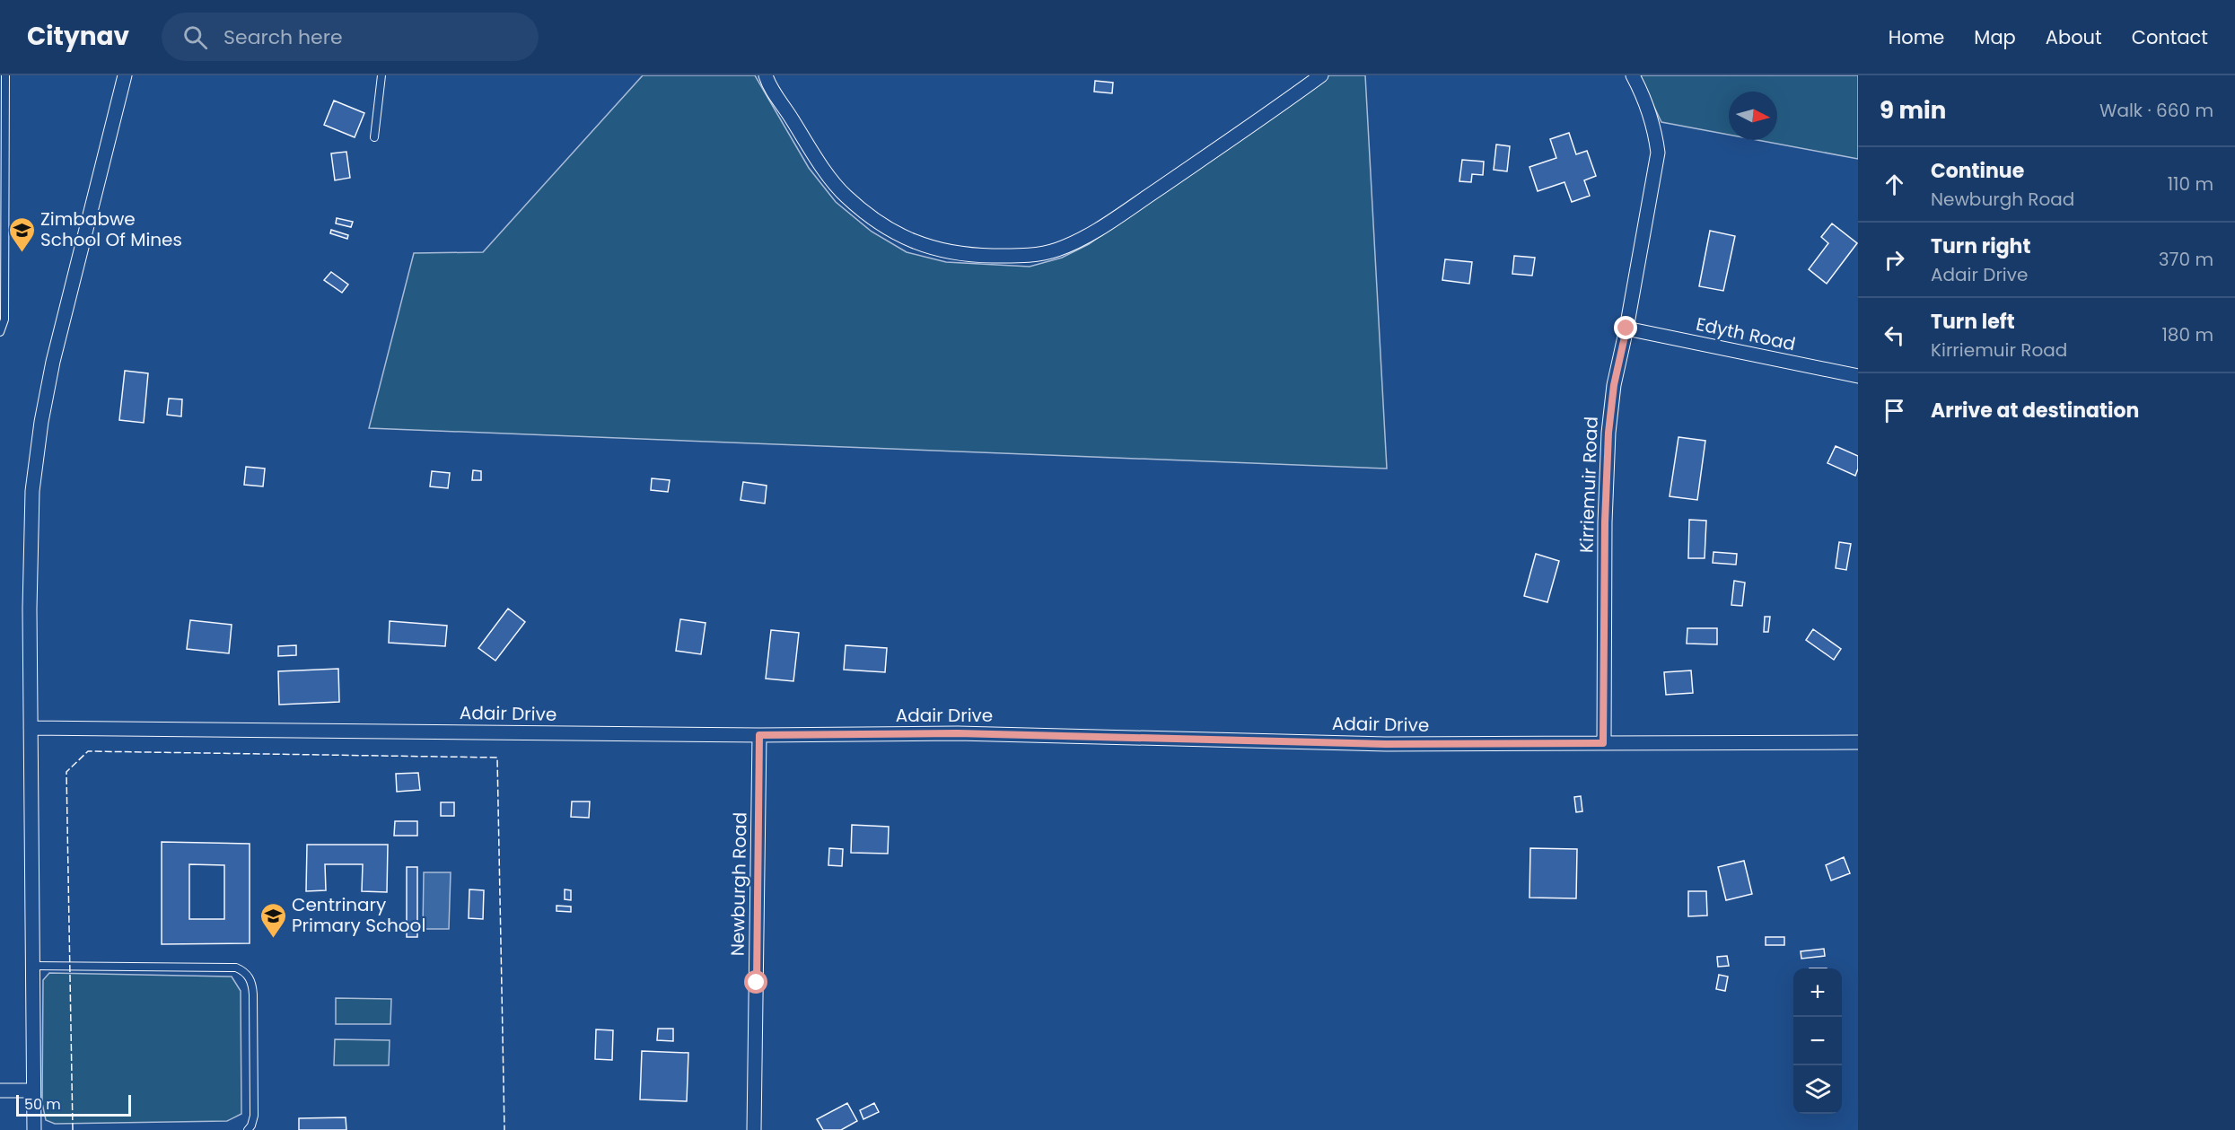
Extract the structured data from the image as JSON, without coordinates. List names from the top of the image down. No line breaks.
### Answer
{"streets":{"street":["Edyth Road","Kirriemuir Road","Adair Drive","Newburgh Road"]},"crossings":[["Edyth Road","Kirriemuir Road"],["Kirriemuir Road","Adair Drive"],["Adair Drive","Newburgh Road"]],"places":{"school or university":["Zimbabwe School Of Mines","Centrinary Primary School"]},"scale_bar":"50 m","north":"right","page":{"header":"Citynav","search":"Search here","nav":["Home","Map","About","Contact"],"heading":["9 min","Walk · 660 m"],"list":[["Continue","Newburgh Road","110 m"],["Turn right","Adair Drive","370 m"],["Turn left","Kirriemuir Road","180 m"],"Arrive at destination"],"map_buttons":["+","−"],"scale":"50 m"}}
